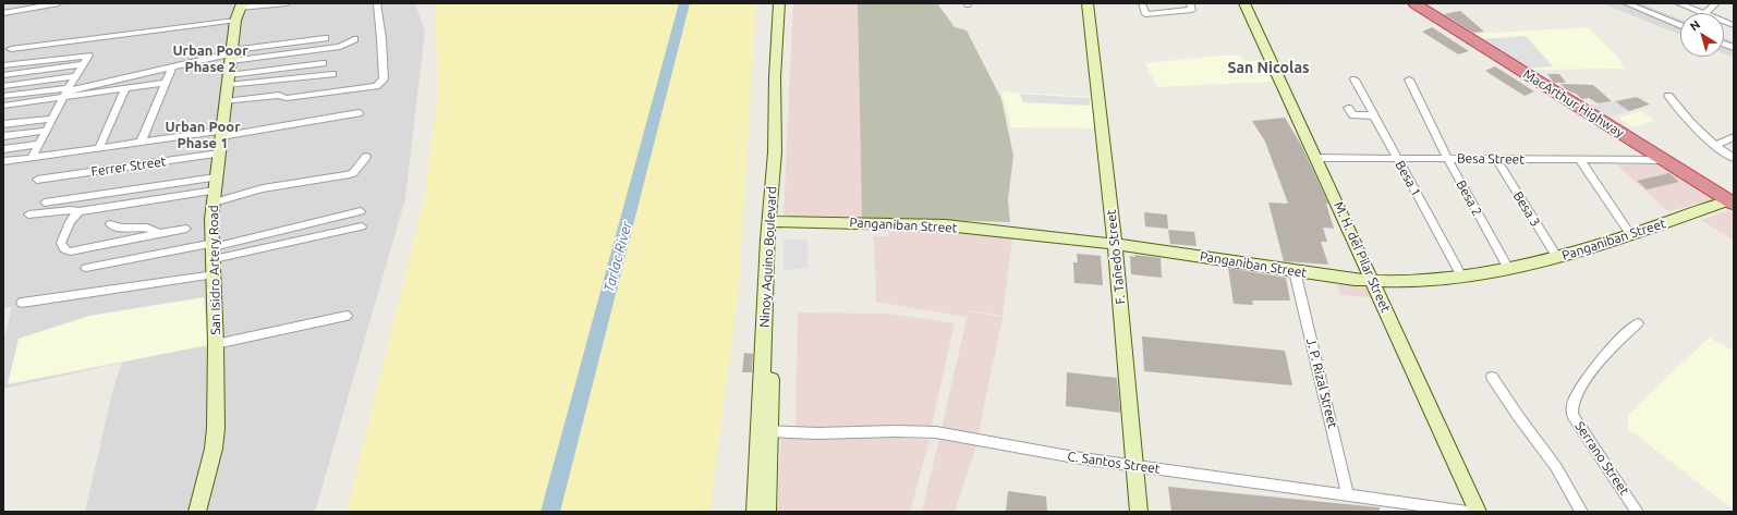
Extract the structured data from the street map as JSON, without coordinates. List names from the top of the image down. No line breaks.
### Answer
{"streets":{"highway":["MacArthur Highway"],"street":["Besa Street","Ferrer Street","Besa 1","Besa 2","Besa 3","Panganiban Street","Ninoy Aquino Boulevard","F. Tañedo Street","M. H. del Pilar Street","San Isidro Artery Road","J. P. Rizal Street","Serrano Street","C. Santos Street"]},"crossings":[["MacArthur Highway","Besa Street"],["MacArthur Highway","Panganiban Street"],["Besa Street","Besa 1"],["Besa Street","Besa 2"],["Besa Street","Besa 3"],["Besa Street","M. H. del Pilar Street"],["Ferrer Street","San Isidro Artery Road"],["Besa 1","Panganiban Street"],["Besa 2","Panganiban Street"],["Besa 3","Panganiban Street"],["Panganiban Street","Ninoy Aquino Boulevard"],["Panganiban Street","F. Tañedo Street"],["Panganiban Street","M. H. del Pilar Street"],["Panganiban Street","J. P. Rizal Street"],["Ninoy Aquino Boulevard","C. Santos Street"],["F. Tañedo Street","C. Santos Street"],["J. P. Rizal Street","C. Santos Street"]],"districts":["Urban Poor Phase 2","San Nicolas","Urban Poor Phase 1"],"water":["Tarlac River"],"north":"top left"}
